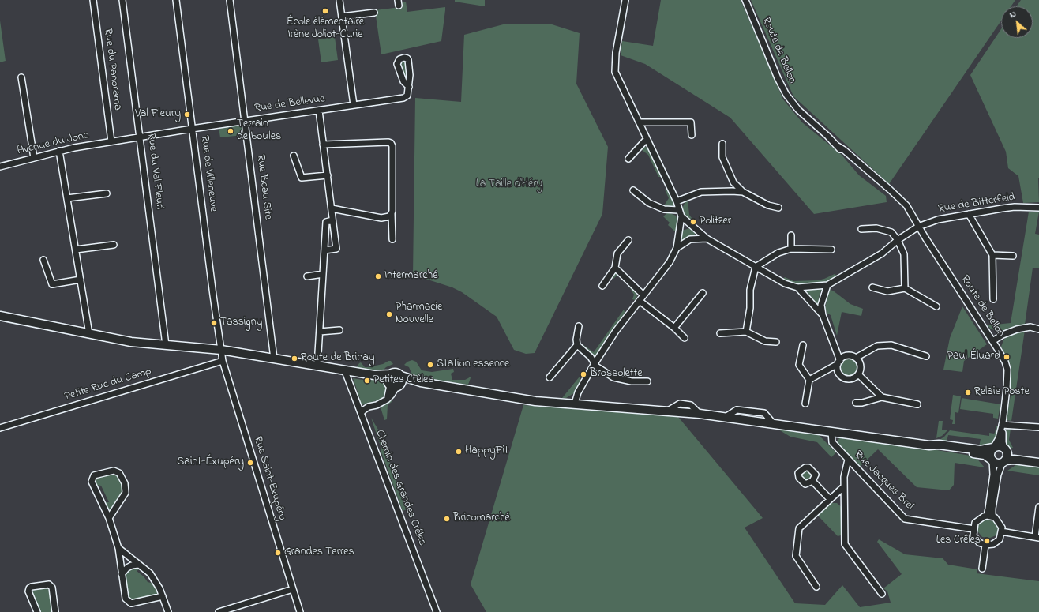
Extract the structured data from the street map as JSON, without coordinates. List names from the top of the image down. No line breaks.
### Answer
{"streets":{"street":["Route de Bellon","Rue du Panorama","Rue de Bellevue","Avenue du Jonc","Rue du Val Fleuri","Rue de Villeneuve","Rue Beau Site","Rue de Bitterfeld","Petite Rue du Camp","Rue Saint-Exupéry","Rue Jacques Brel","Chemin des Grandes Crêles"]},"crossings":[["Route de Bellon","Rue de Bitterfeld"],["Rue du Panorama","Rue de Bellevue"],["Rue du Panorama","Avenue du Jonc"],["Rue de Bellevue","Avenue du Jonc"],["Rue de Bellevue","Rue du Val Fleuri"],["Rue de Bellevue","Rue de Villeneuve"],["Rue de Bellevue","Rue Beau Site"],["Rue de Villeneuve","Rue Saint-Exupéry"],["Petite Rue du Camp","Rue Saint-Exupéry"]],"parks":["La Taille d'Héry"],"places":["École élémentaire Irène Joliot-Curie","Val Fleury","Terrain de boules","Politzer","Intermarché","Pharmacie Nouvelle","Tassigny","Paul Éluard","Route de Brinay","Station essence","Brossolette","Petites Crèles","Relais Poste","HappyFit","Saint-Éxupéry","Bricomarché","Les Crêles","Grandes Terres"],"north":"top left"}
